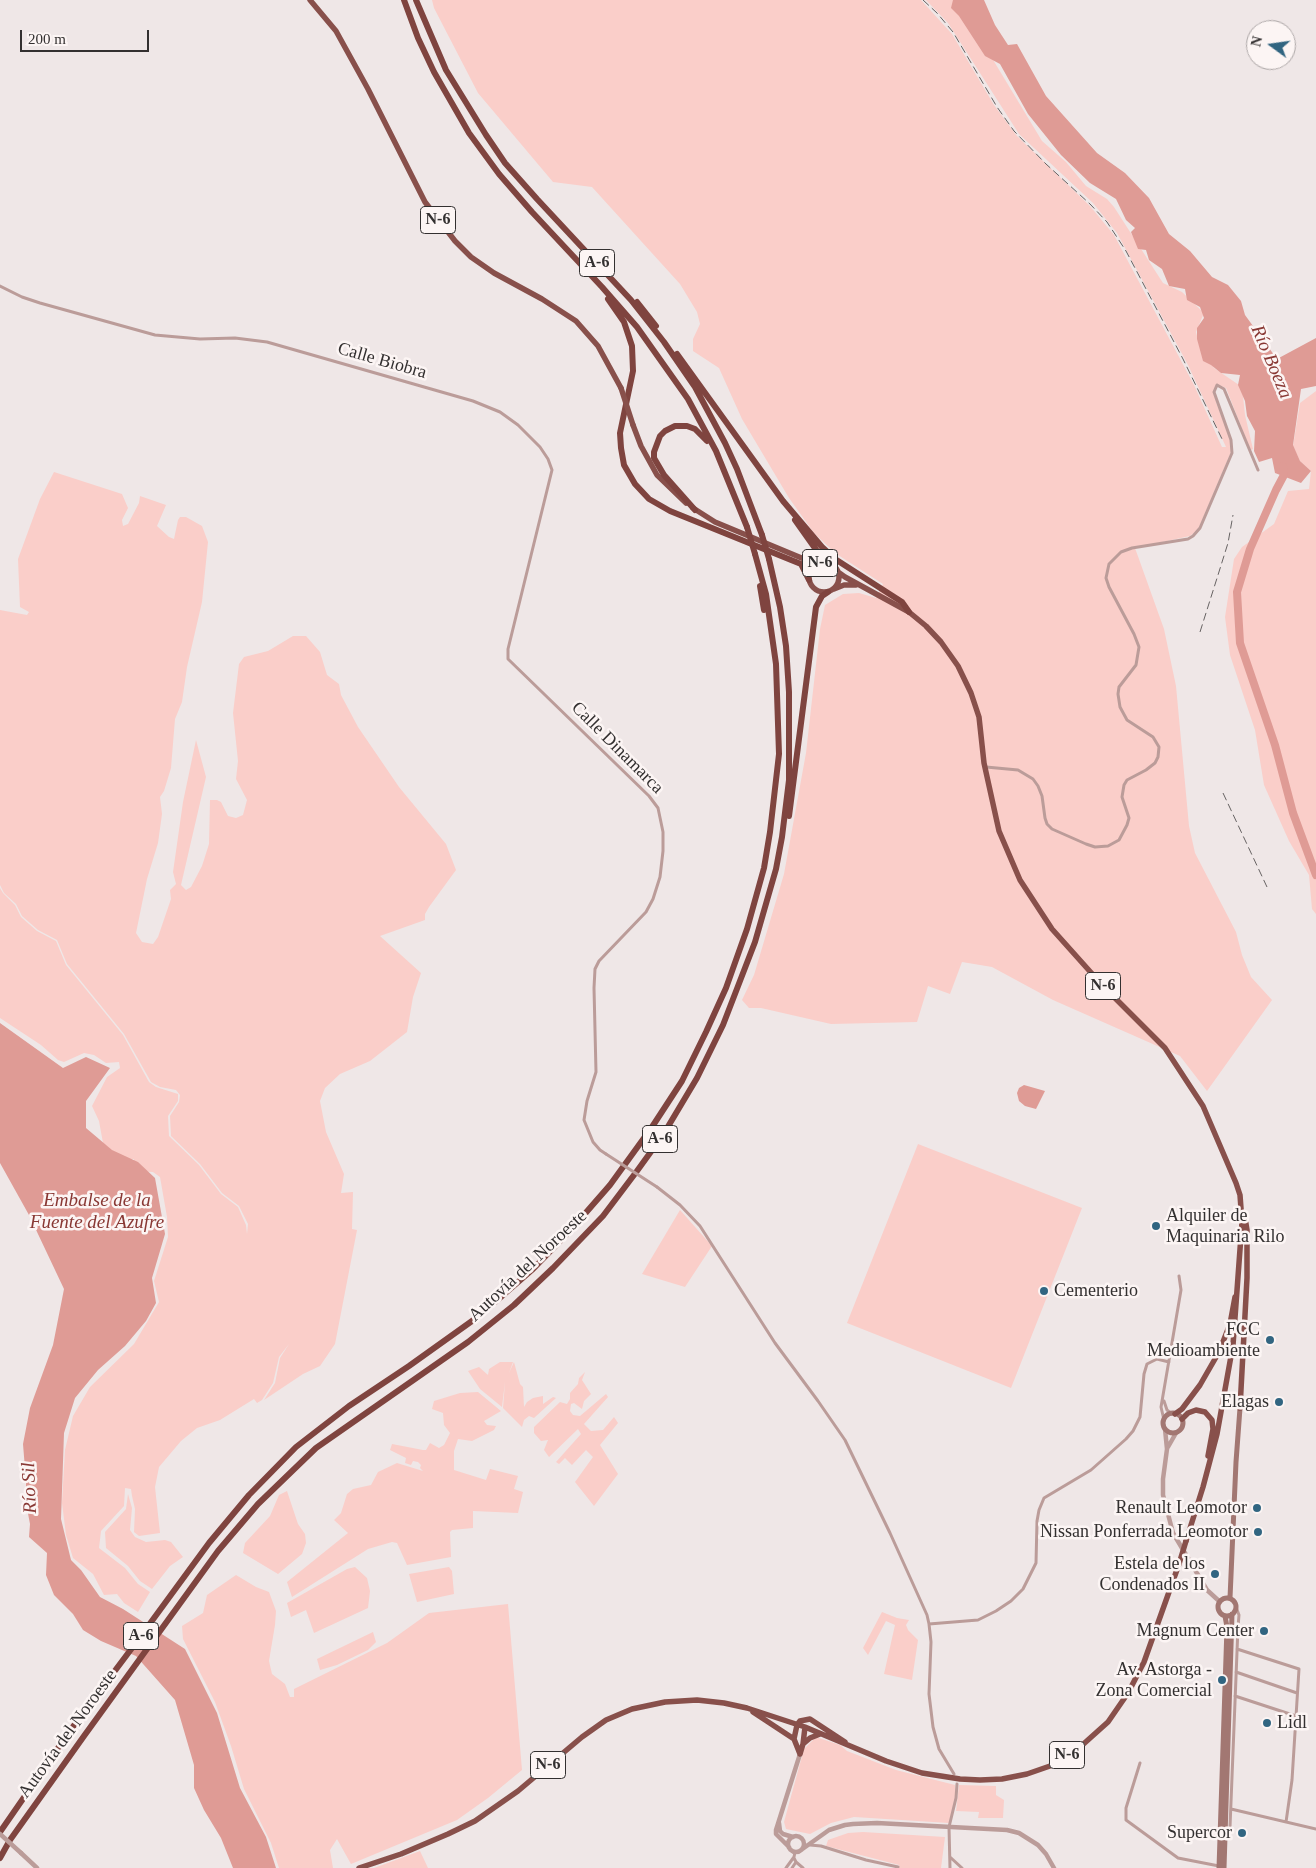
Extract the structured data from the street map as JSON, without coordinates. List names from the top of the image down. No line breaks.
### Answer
{"streets":{"highway":["N-6","A-6","Autovía del Noroeste"],"street":["Calle Biobra","Calle Dinamarca"]},"crossings":[["Calle Biobra","Calle Dinamarca"]],"water":["Río Boeza","Embalse de la Fuente del Azufre","Río Sil"],"places":["Alquiler de Maquinaria Rilo","Cementerio","FCC Medioambiente","Elagas","Renault Leomotor","Nissan Ponferrada Leomotor","Estela de los Condenados II","Magnum Center","Av. Astorga - Zona Comercial","Lidl","Supercor"],"scale_bar":"200 m","north":"left"}
